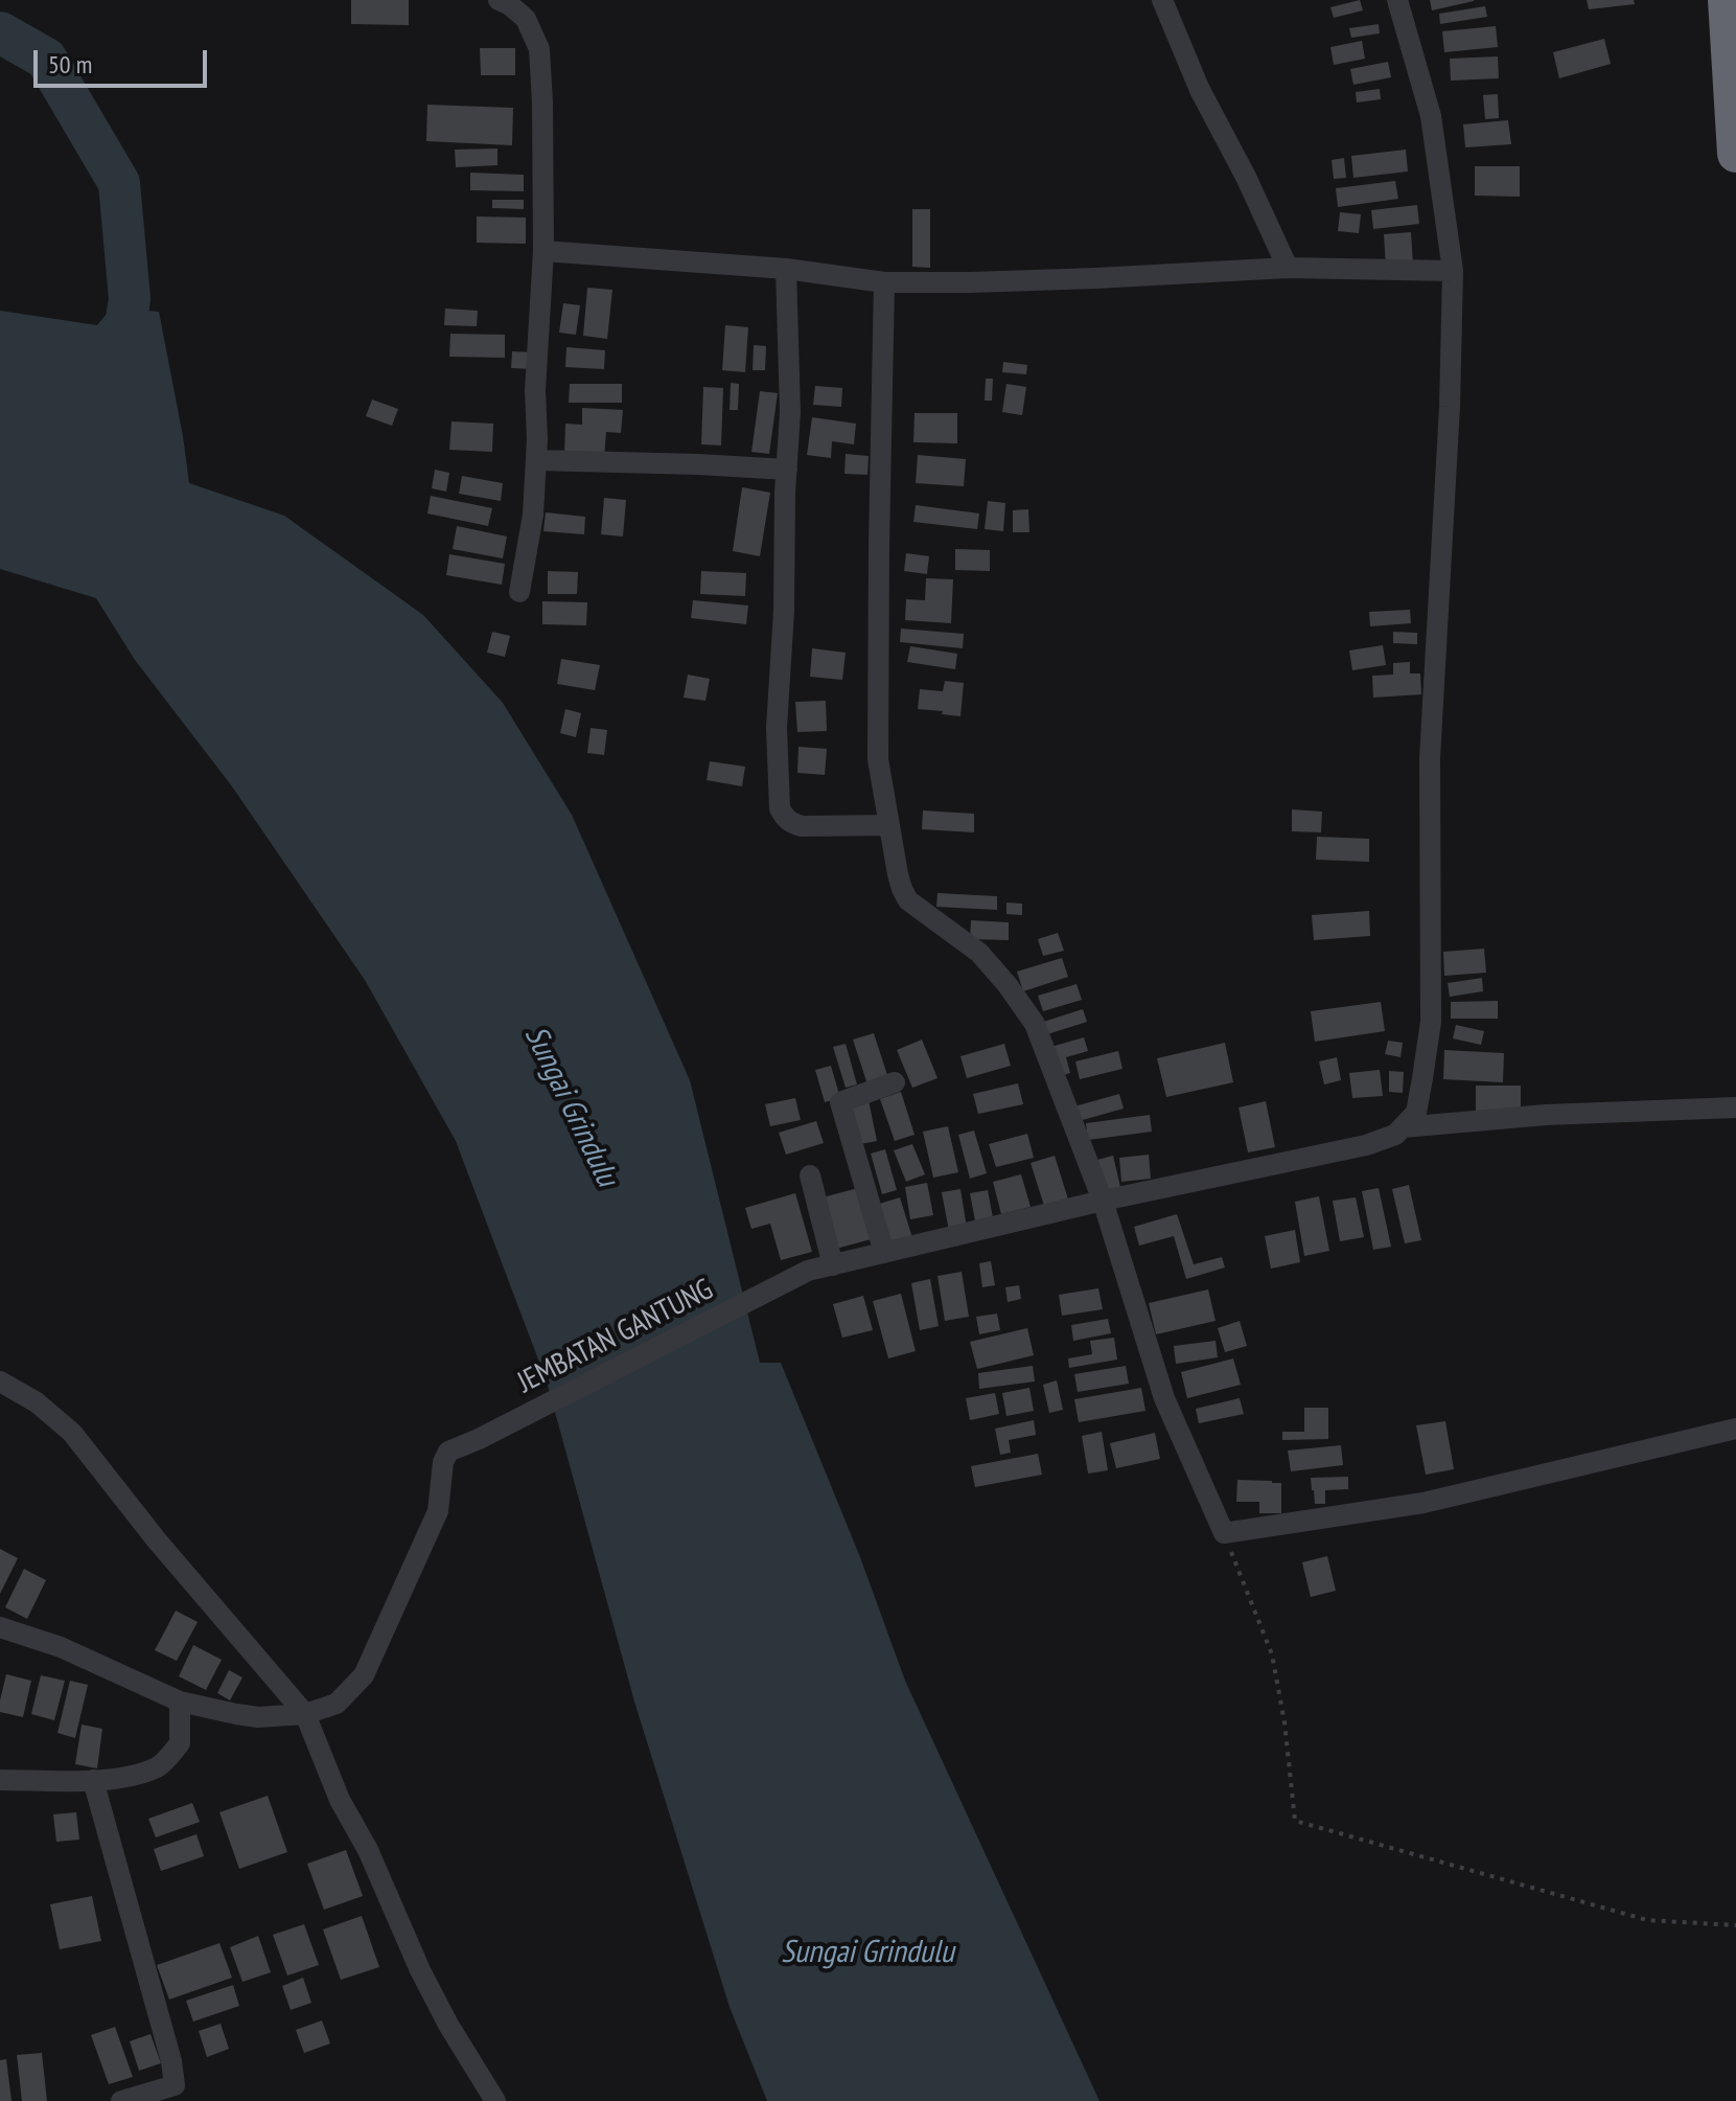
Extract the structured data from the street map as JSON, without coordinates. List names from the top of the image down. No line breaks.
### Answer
{"streets":{"street":["JEMBATAN GANTUNG"]},"water":["Sungai Grindulu"],"scale_bar":"50 m"}
